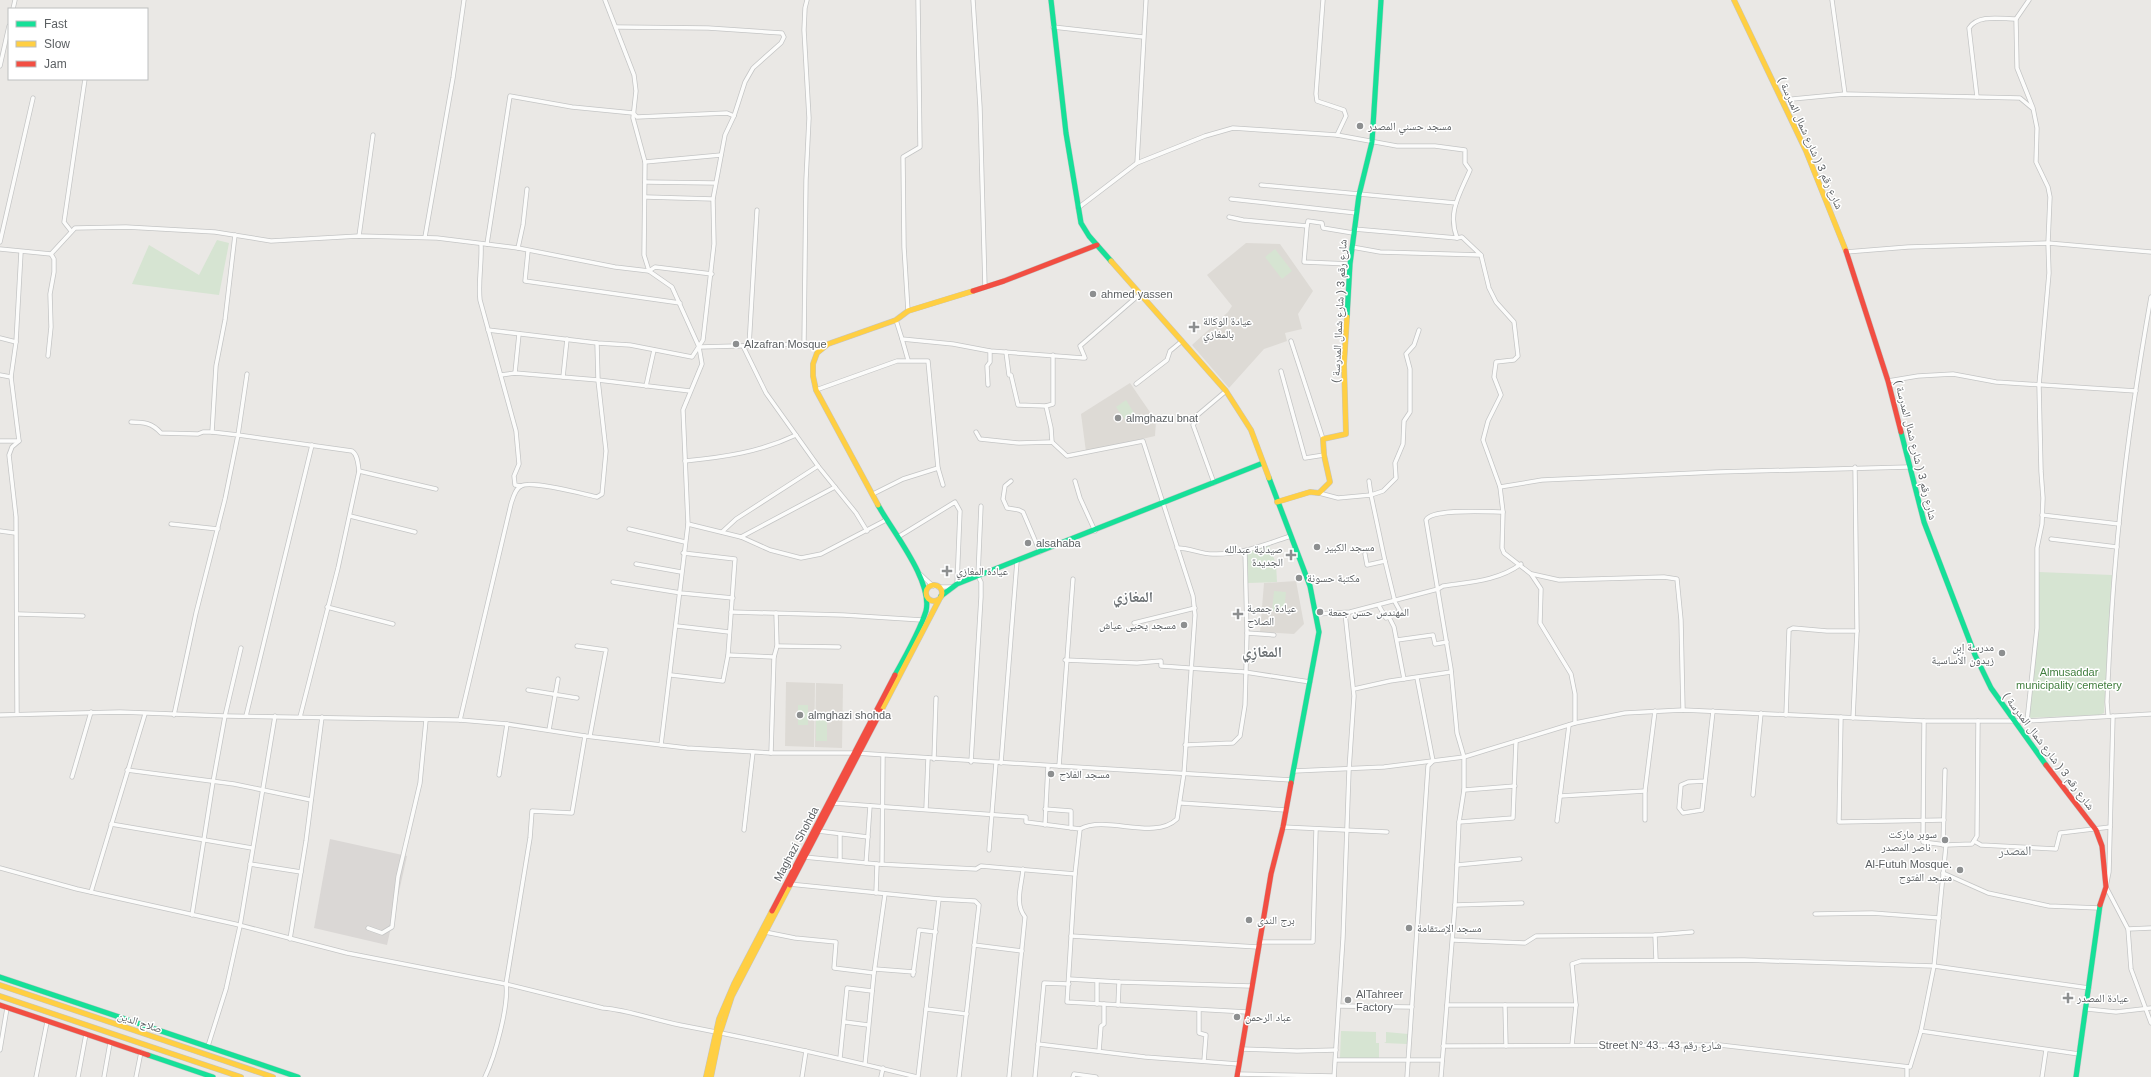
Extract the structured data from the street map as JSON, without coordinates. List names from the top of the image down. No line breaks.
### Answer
{"streets":{"main road":["شارع رقم 3 ( شارع شمال المدرسة )","Maghazi Shohda","صلاح الدين"],"street":["Street N° 43 . شارع رقم 43"]},"districts":["المغازي","المغازِي","المصدر"],"parks":["Almusaddar municipality cemetery"],"places":{"other":["مسجد حسني المصدر","ahmed yassen","Alzafran Mosque","almghazu bnat","alsahaba","مسجد الكبير","مكتبة حسونة","المهندس حسن جمعة","مسجد يحيى عياش","مدرسة إبن زيدون الأساسية","almghazi shohda","مسجد الفلاح","سوبر ماركت ناصر المصدر .","Al-Futuh Mosque. مسجد الفتوح","برج الندى","مسجد الإستقامة","AlTahreer Factory","عباد الرحمن"],"health":["عيادة الوكالة بالمغازي","صيدلية عبدالله الجديدة","عيادة المغازي","عيادة جمعية الصلاح","عيادة المصدر"]},"legend":["Fast","Slow","Jam"]}
